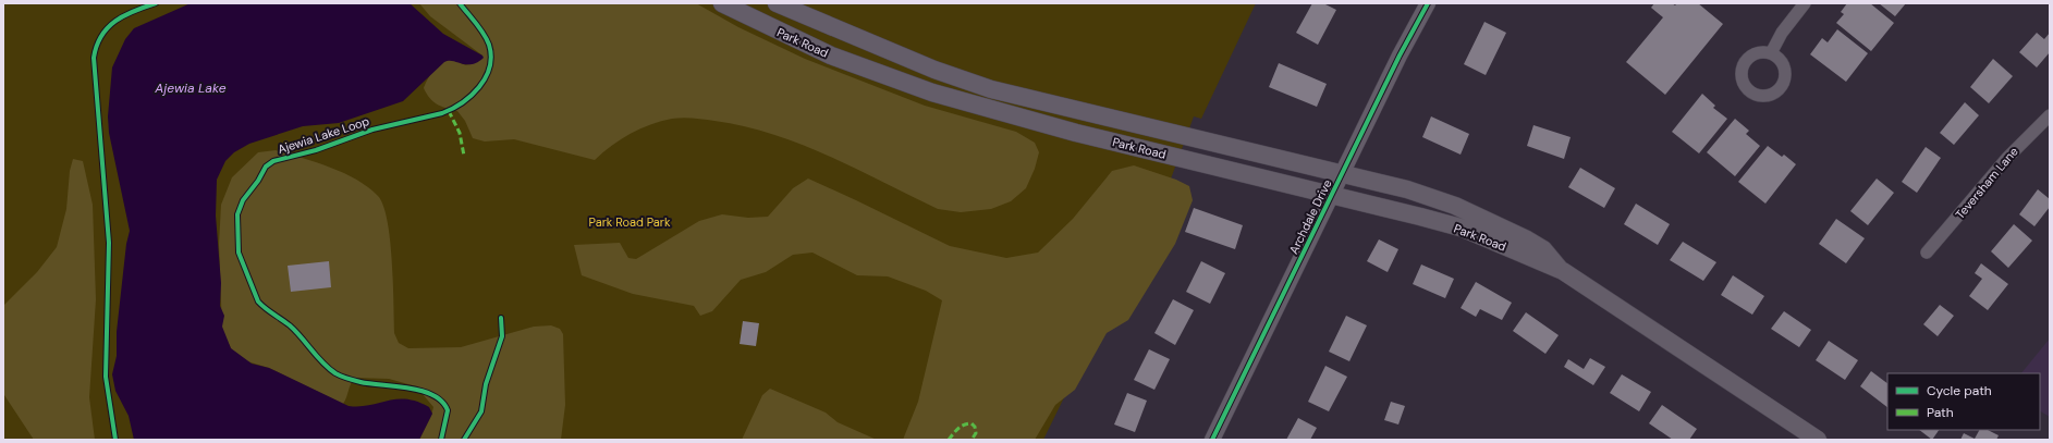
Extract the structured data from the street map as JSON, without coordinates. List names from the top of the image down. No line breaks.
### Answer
{"streets":{"main road":["Park Road"],"street":["Teversham Lane","Archdale Drive"],"cycle path":["Ajewia Lake Loop"]},"crossings":[["Park Road","Archdale Drive"]],"water":["Ajewia Lake"],"parks":["Park Road Park"],"legend":["Cycle path","Path"]}
